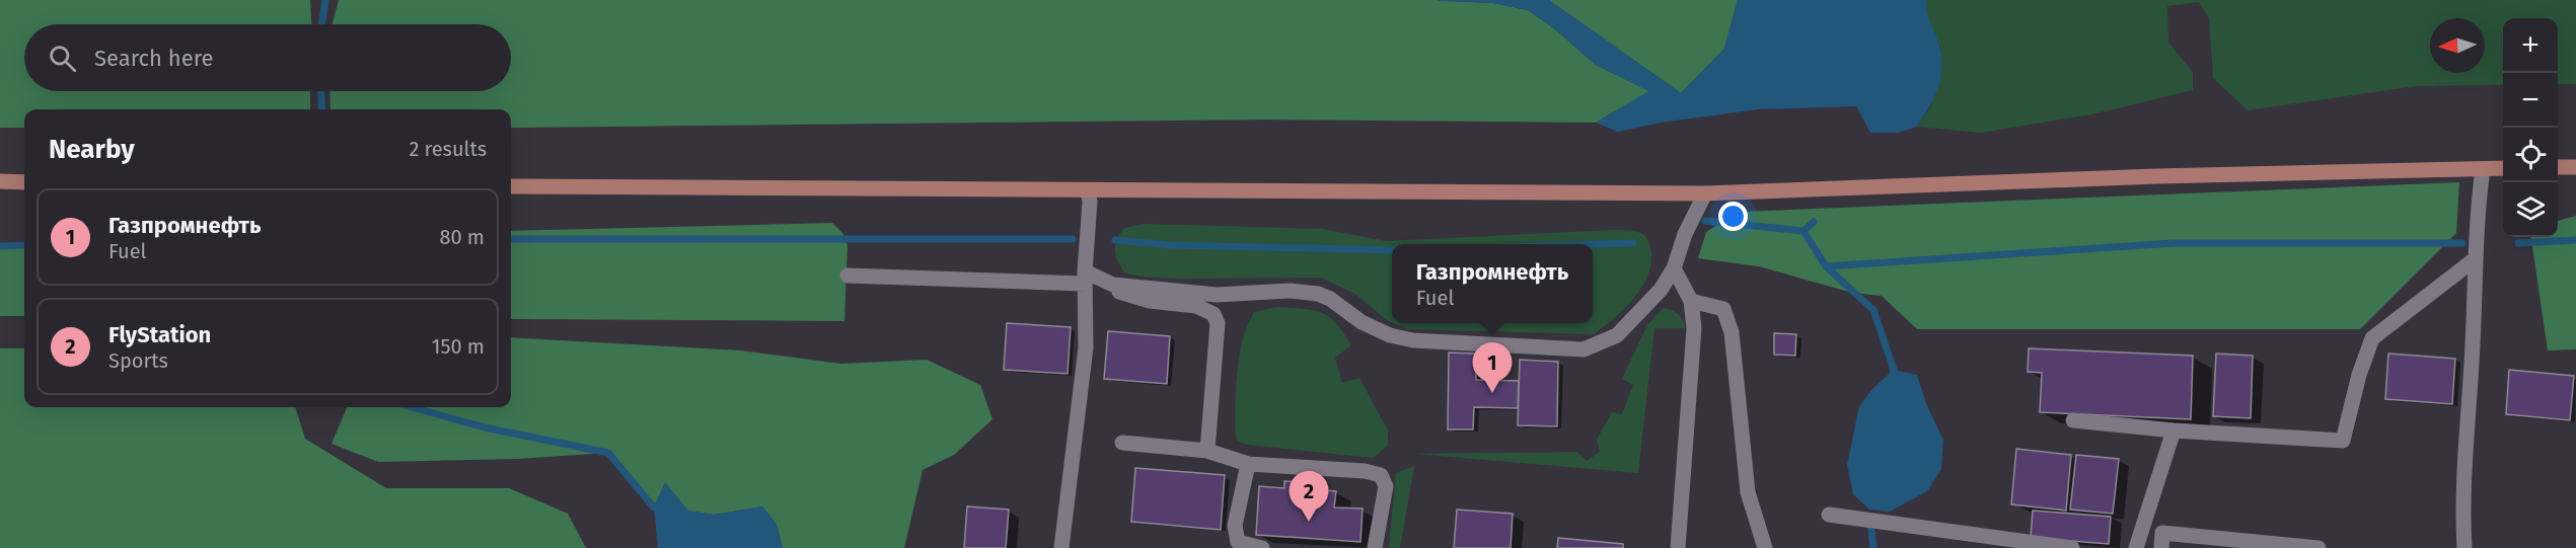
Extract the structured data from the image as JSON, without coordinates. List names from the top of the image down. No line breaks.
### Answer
{"north":"left","page":{"map_buttons":["+","−"],"search":"Search here","heading":["Nearby","2 results"],"list":[{"mark":"1","name":"Газпромнефть","note":"Fuel","value":"80 m"},{"mark":"2","name":"FlyStation","note":"Sports","value":"150 m"}],"popup":["Газпромнефть","Fuel"],"pins":["1","2"]}}
